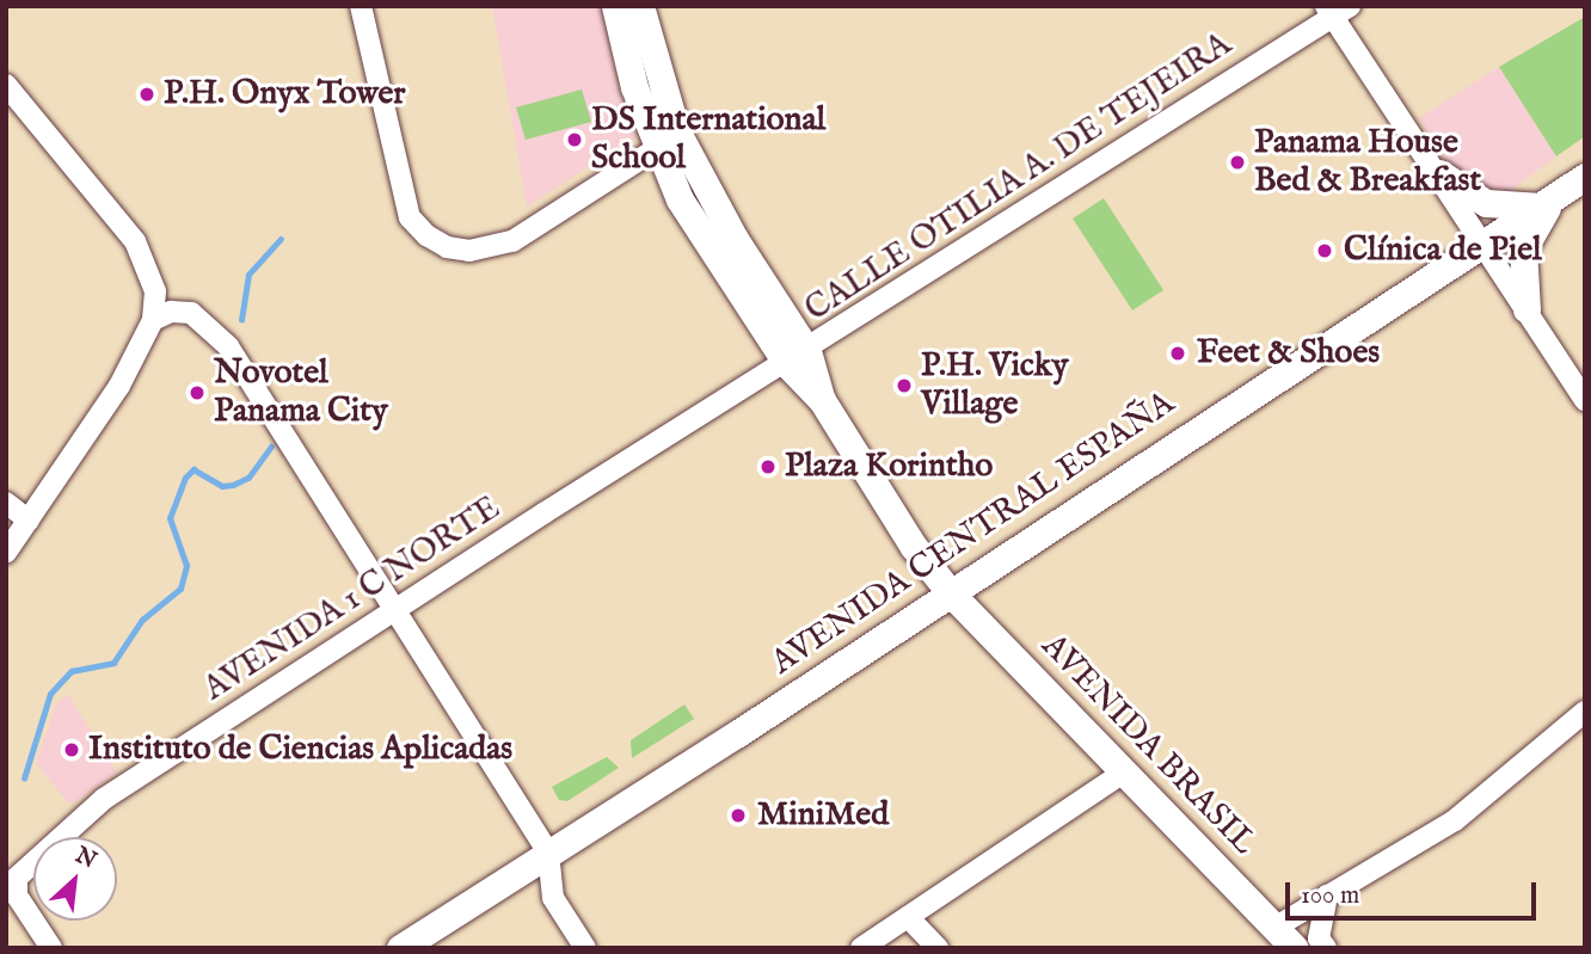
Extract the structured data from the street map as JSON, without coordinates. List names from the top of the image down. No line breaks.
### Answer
{"streets":{"main road":["AVENIDA CENTRAL ESPAÑA","AVENIDA BRASIL"],"street":["CALLE OTILIA A. DE TEJEIRA","AVENIDA 1 C NORTE"]},"crossings":[["CALLE OTILIA A. DE TEJEIRA","AVENIDA 1 C NORTE"],["CALLE OTILIA A. DE TEJEIRA","AVENIDA BRASIL"],["AVENIDA CENTRAL ESPAÑA","AVENIDA BRASIL"],["AVENIDA 1 C NORTE","AVENIDA BRASIL"]],"places":["P.H. Onyx Tower","DS International School","Panama House Bed & Breakfast","Clínica de Piel","Feet & Shoes","P.H. Vicky Village","Novotel Panama City","Plaza Korintho","Instituto de Ciencias Aplicadas","MiniMed"],"scale_bar":"100 m","north":"top right"}
